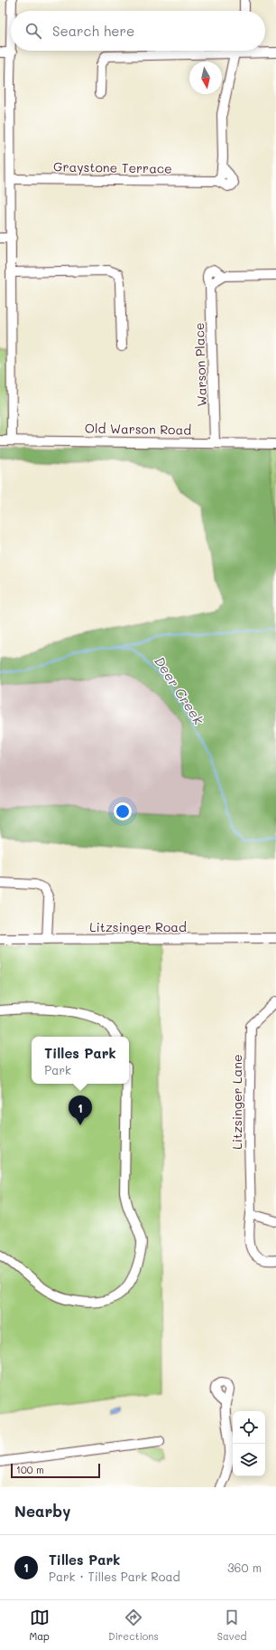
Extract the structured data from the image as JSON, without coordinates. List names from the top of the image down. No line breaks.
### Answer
{"streets":{"street":["Graystone Terrace","Warson Place","Old Warson Road","Litzsinger Road","Litzsinger Lane"]},"crossings":[["Warson Place","Old Warson Road"]],"water":["Deer Creek"],"scale_bar":"100 m","north":"bottom","page":{"search":"Search here","popup":["Tilles Park","Park"],"pins":"1","scale":"100 m","heading":"Nearby","list":[{"mark":"1","name":"Tilles Park","note":"Park · Tilles Park Road","value":"360 m"}],"nav":["Map","Directions","Saved"]}}
